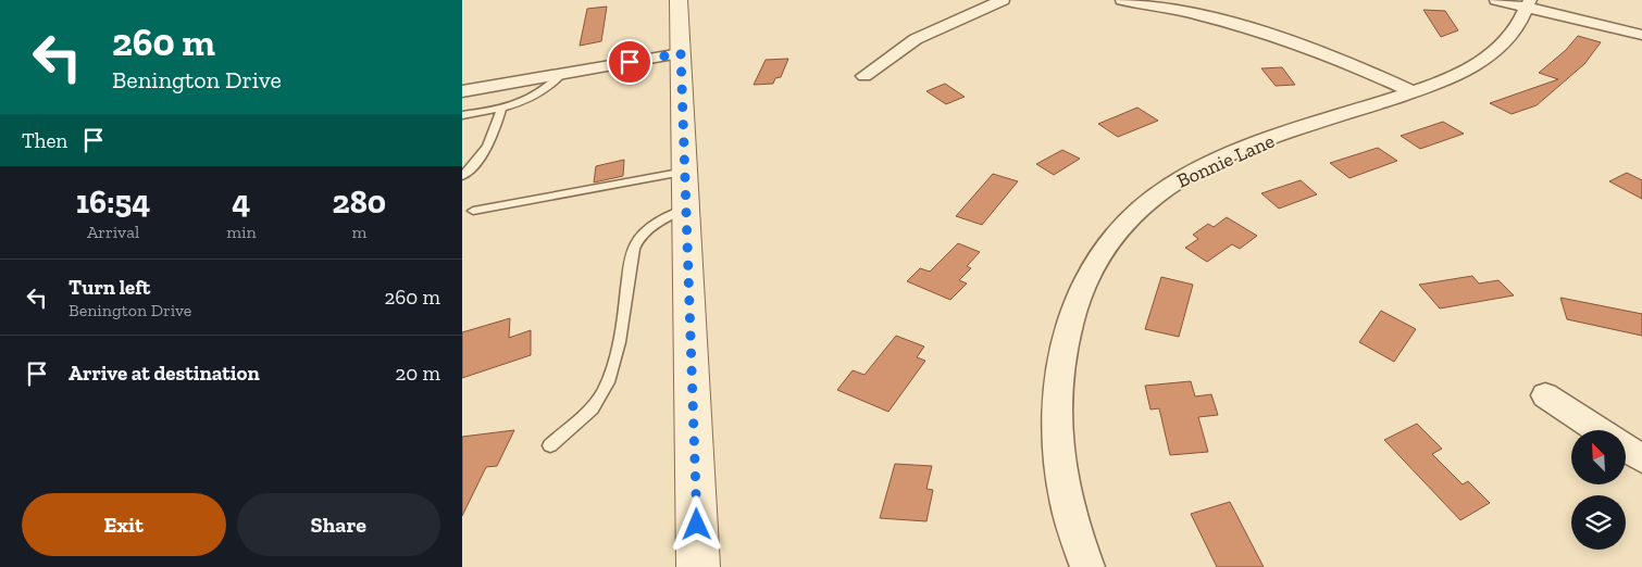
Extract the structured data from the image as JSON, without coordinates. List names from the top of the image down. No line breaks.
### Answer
{"streets":{"street":["Bonnie Lane"]},"north":"top left","page":{"turn":["260 m","Benington Drive"],"then":"Then","eta":["16:54","Arrival","4","min","280","m"],"list":[{"name":"Turn left","note":"Benington Drive","value":"260 m"},{"name":"Arrive at destination","value":"20 m"}],"buttons":["Exit","Share"]}}
